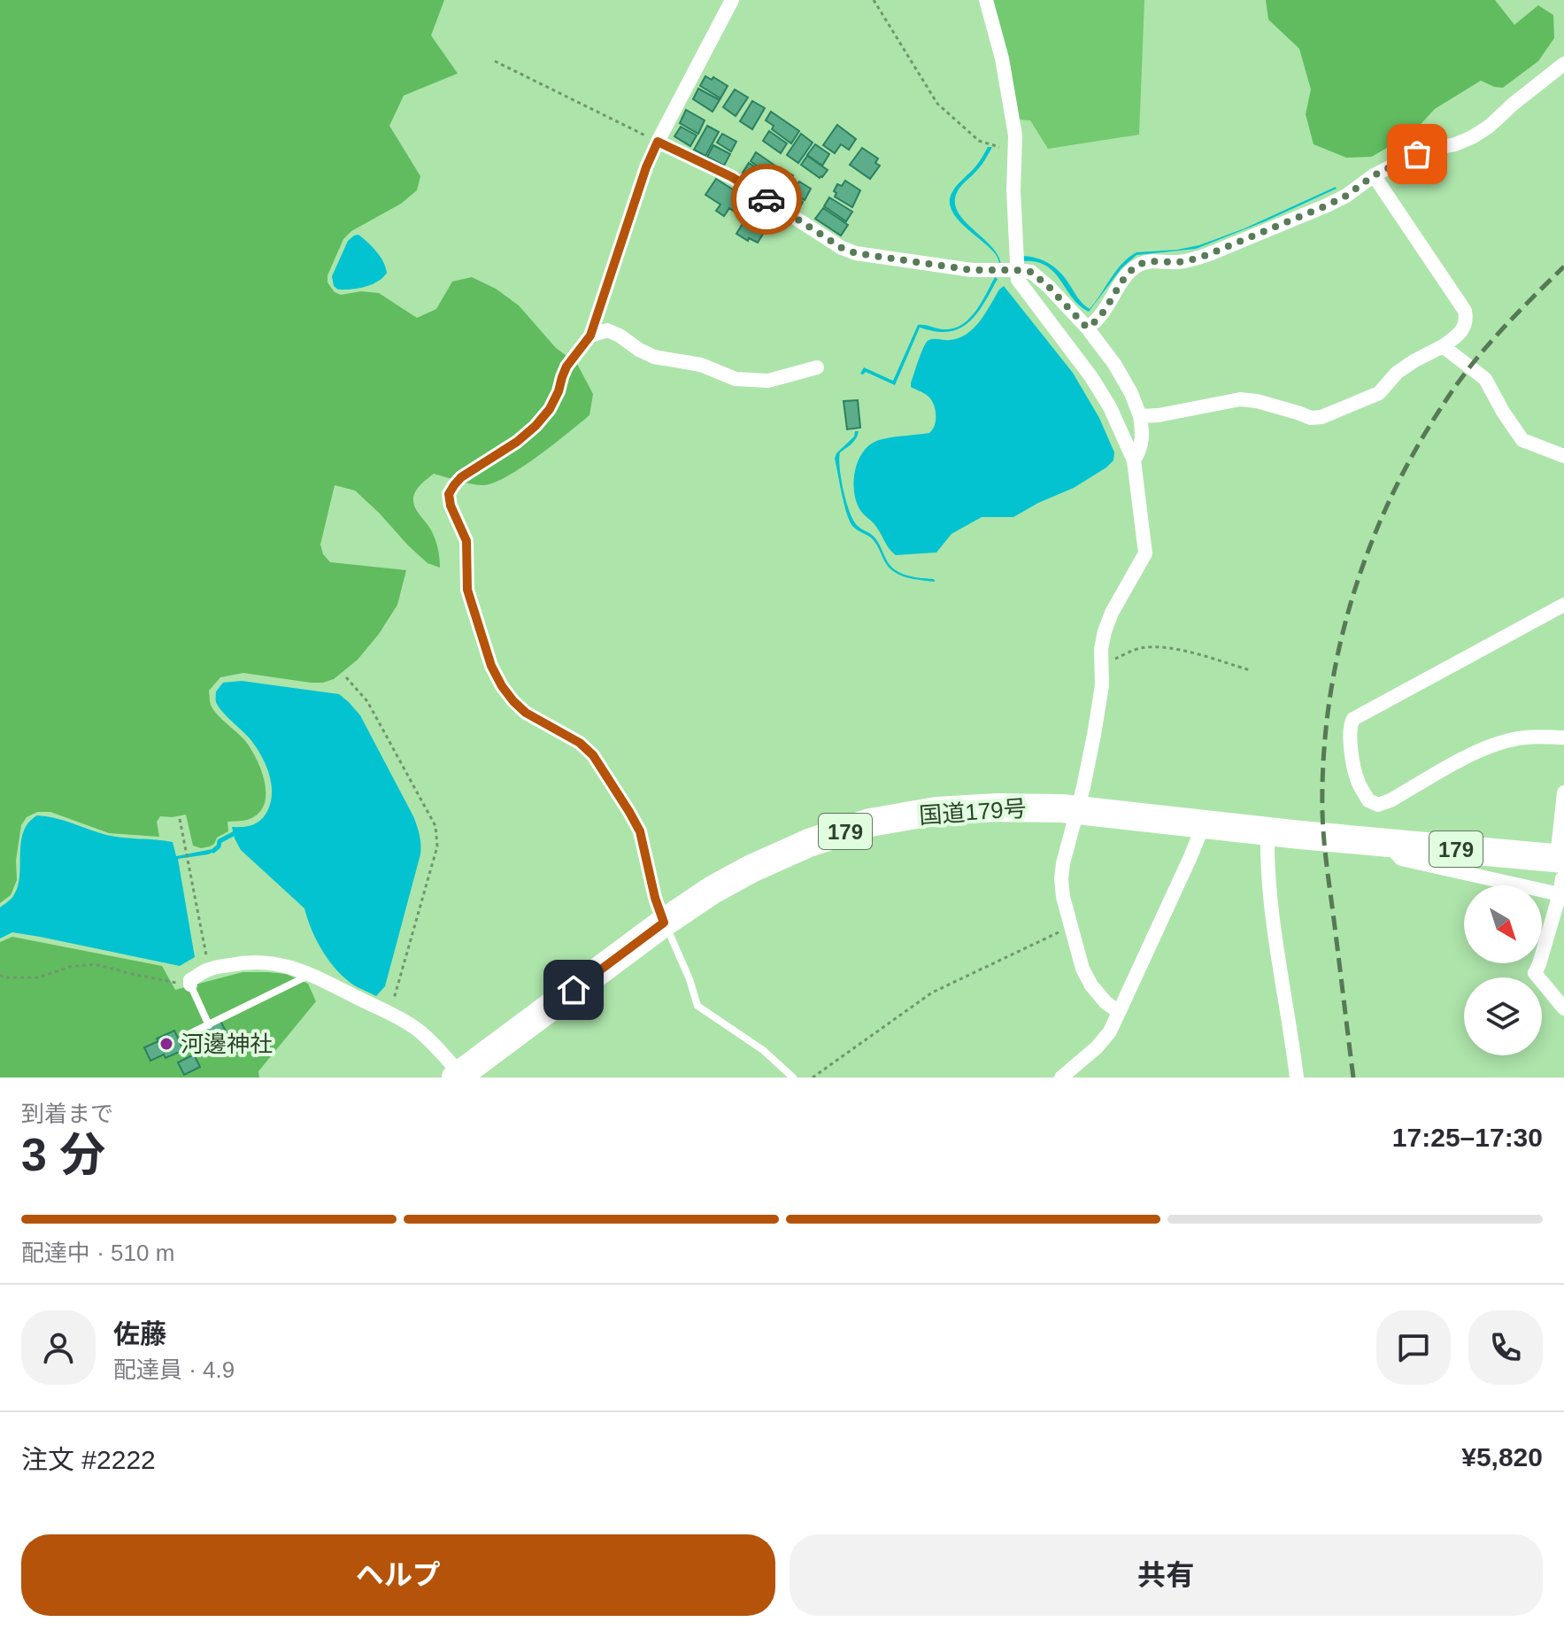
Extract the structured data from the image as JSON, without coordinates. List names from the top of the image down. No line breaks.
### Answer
{"streets":{"highway":["国道179号","179"]},"places":["河邊神社"],"north":"bottom right","page":{"heading":["3 分","到着まで","17:25–17:30"],"panel":["佐藤","配達員 · 4.9","注文 #2222","¥5,820"],"bar":"配達中 · 510 m","buttons":["ヘルプ","共有"]}}
